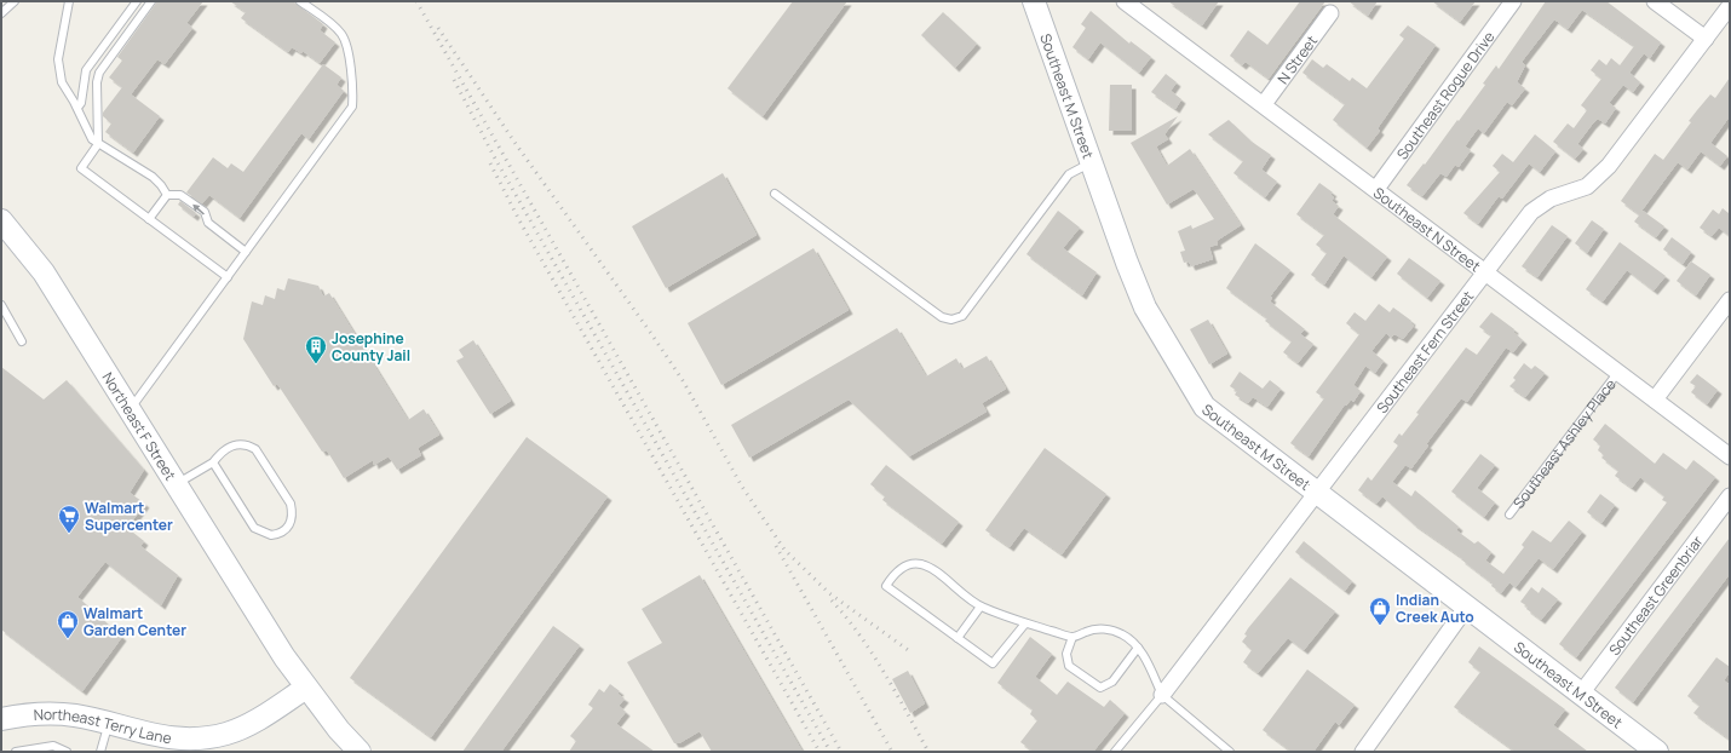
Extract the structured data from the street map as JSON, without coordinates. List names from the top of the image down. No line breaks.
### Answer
{"streets":{"street":["N Street","Southeast Rogue Drive","Southeast M Street","Southeast N Street","Southeast Fern Street","Northeast F Street","Southeast Greenbriar","Northeast Terry Lane"],"lane":["Southeast Ashley Place"]},"crossings":[["N Street","Southeast N Street"],["Southeast Rogue Drive","Southeast N Street"],["Southeast M Street","Southeast Fern Street"],["Southeast M Street","Southeast Greenbriar"],["Southeast N Street","Southeast Fern Street"],["Southeast N Street","Southeast Ashley Place"],["Northeast F Street","Northeast Terry Lane"]],"places":{"building":["Josephine County Jail"],"supermarket":["Walmart Supercenter"],"shop":["Indian Creek Auto","Walmart Garden Center"]}}
